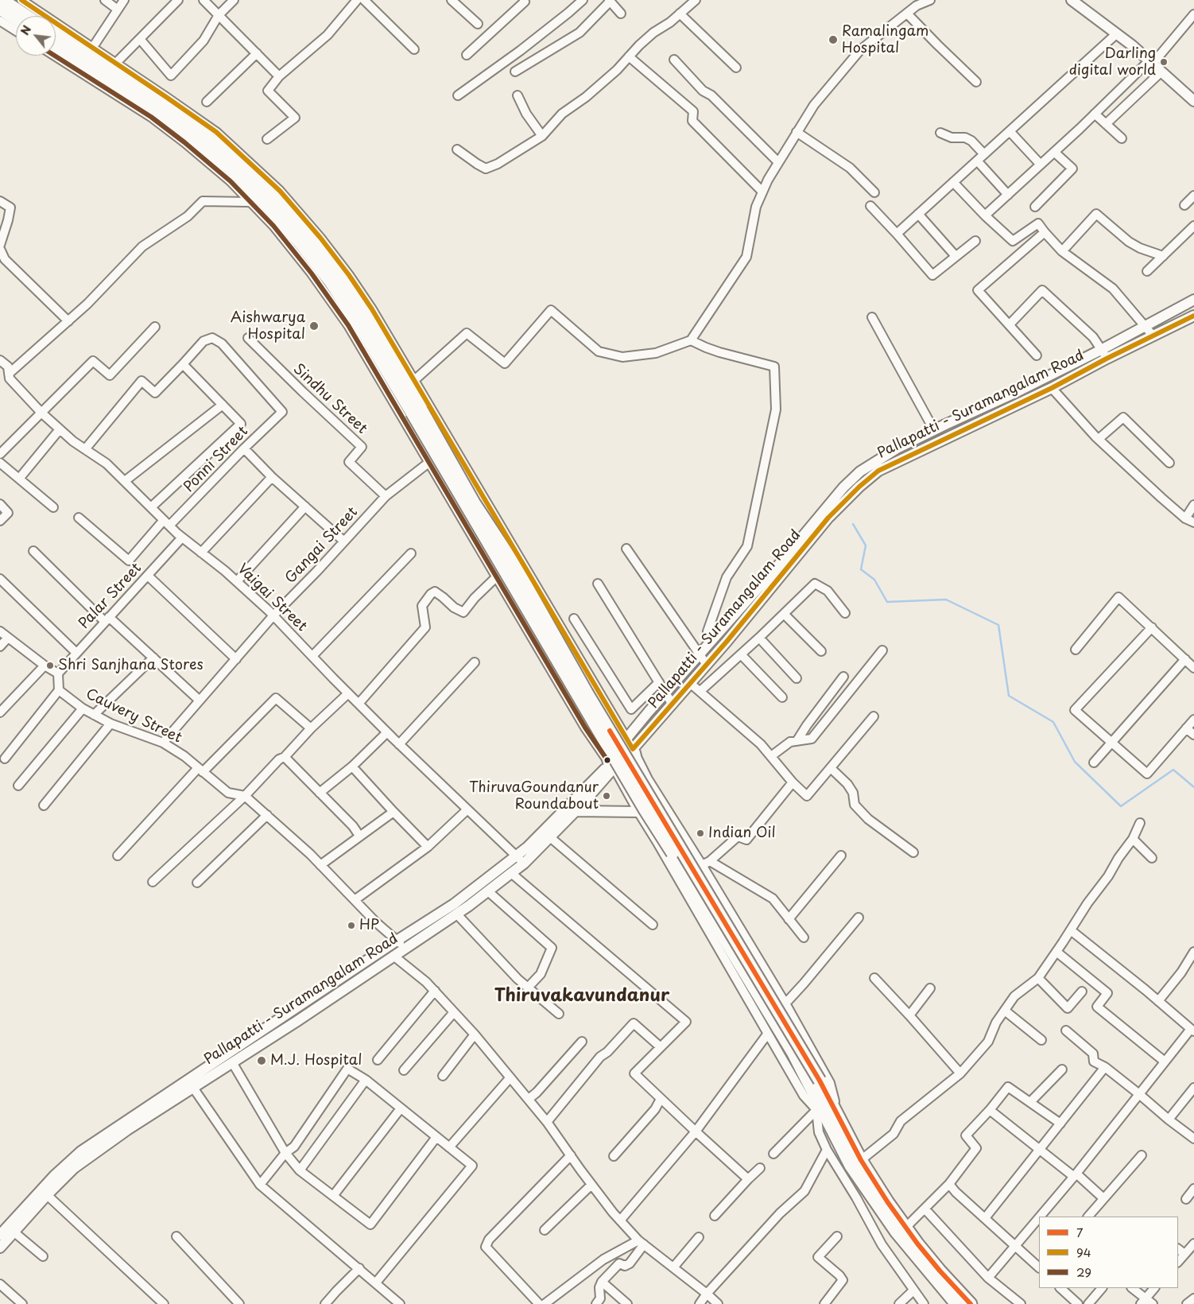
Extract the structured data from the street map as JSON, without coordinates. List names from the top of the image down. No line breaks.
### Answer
{"streets":{"main road":["Pallapatti - Suramangalam Road"],"street":["Sindhu Street","Ponni Street","Gangai Street","Palar Street","Vaigai Street","Cauvery Street"]},"crossings":[["Sindhu Street","Gangai Street"],["Pallapatti - Suramangalam Road","Vaigai Street"],["Pallapatti - Suramangalam Road","Cauvery Street"],["Ponni Street","Vaigai Street"],["Gangai Street","Vaigai Street"],["Gangai Street","Cauvery Street"],["Palar Street","Vaigai Street"]],"districts":["Thiruvakavundanur"],"places":["Ramalingam Hospital","Darling digital world","Aishwarya Hospital","Shri Sanjhana Stores","ThiruvaGoundanur Roundabout","Indian Oil","HP","M.J. Hospital"],"lines":["transit line 94","transit line 29","transit line 7"],"legend":["7","94","29"],"north":"top left"}
